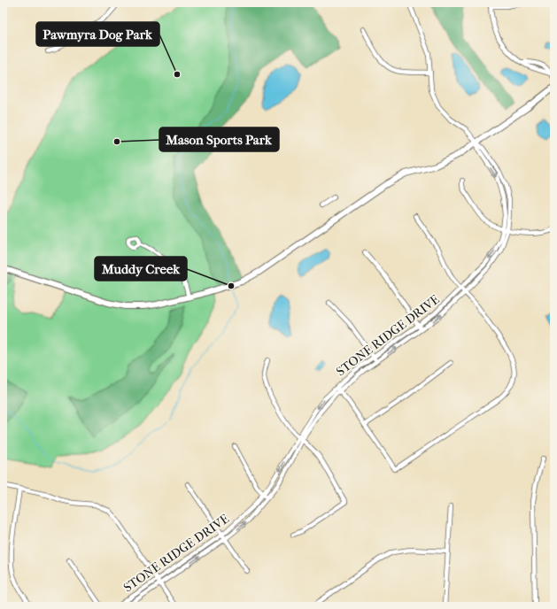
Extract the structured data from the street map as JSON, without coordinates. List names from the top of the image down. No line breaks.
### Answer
{"streets":{"street":["STONE RIDGE DRIVE"]},"places":["Pawmyra Dog Park","Mason Sports Park","Muddy Creek"]}
